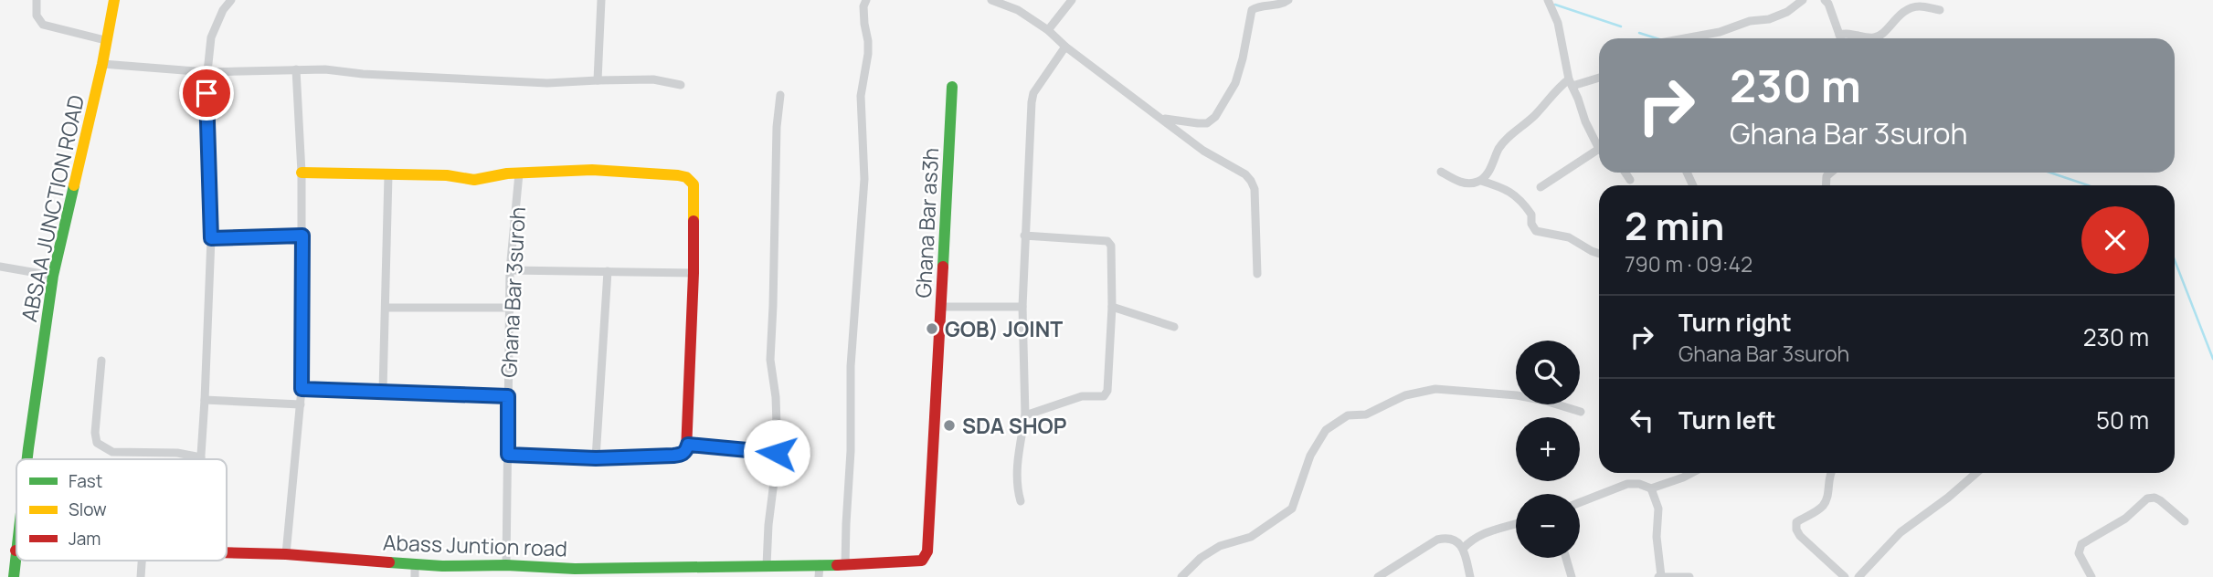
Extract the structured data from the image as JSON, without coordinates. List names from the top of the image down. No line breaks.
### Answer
{"streets":{"street":["ABSAA JUNCTION ROAD","Ghana Bar as3h","Ghana Bar 3suroh","Abass Juntion road"]},"crossings":[["Ghana Bar as3h","Abass Juntion road"],["Ghana Bar 3suroh","Abass Juntion road"]],"places":["GOB) JOINT","SDA SHOP"],"legend":["Fast","Slow","Jam"],"page":{"turn":["230 m","Ghana Bar 3suroh"],"heading":["2 min","790 m · 09:42"],"list":[{"name":"Turn right","note":"Ghana Bar 3suroh","value":"230 m"},{"name":"Turn left","value":"50 m"}],"map_buttons":["+","−"]}}
